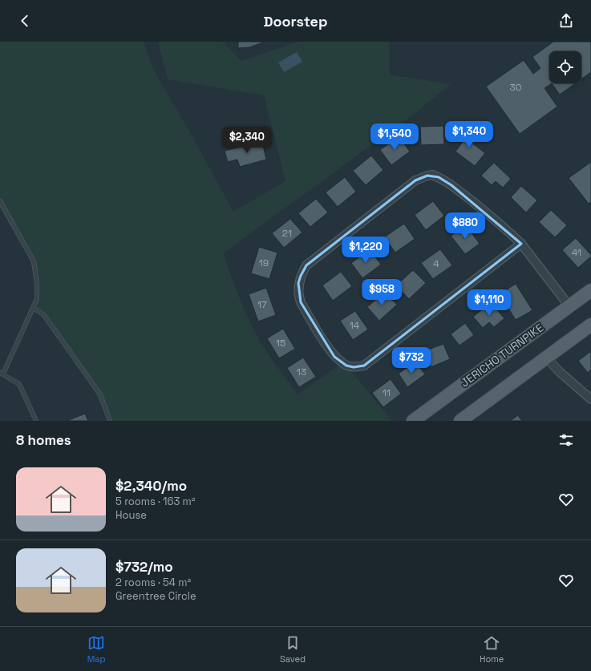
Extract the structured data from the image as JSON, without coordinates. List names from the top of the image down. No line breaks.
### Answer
{"streets":{"main road":["JERICHO TURNPIKE"]},"house_numbers":["30","21","41","19","4","17","14","15","13","11"],"page":{"header":"Doorstep","price":["$1,340","$1,540","$2,340","$880","$1,220","$958","$1,110","$732"],"heading":"8 homes","list":[{"name":"$2,340/mo","note":"5 rooms · 163 m² · House"},{"name":"$732/mo","note":"2 rooms · 54 m² · Greentree Circle"}],"tabs":["Map","Saved","Home"]}}
